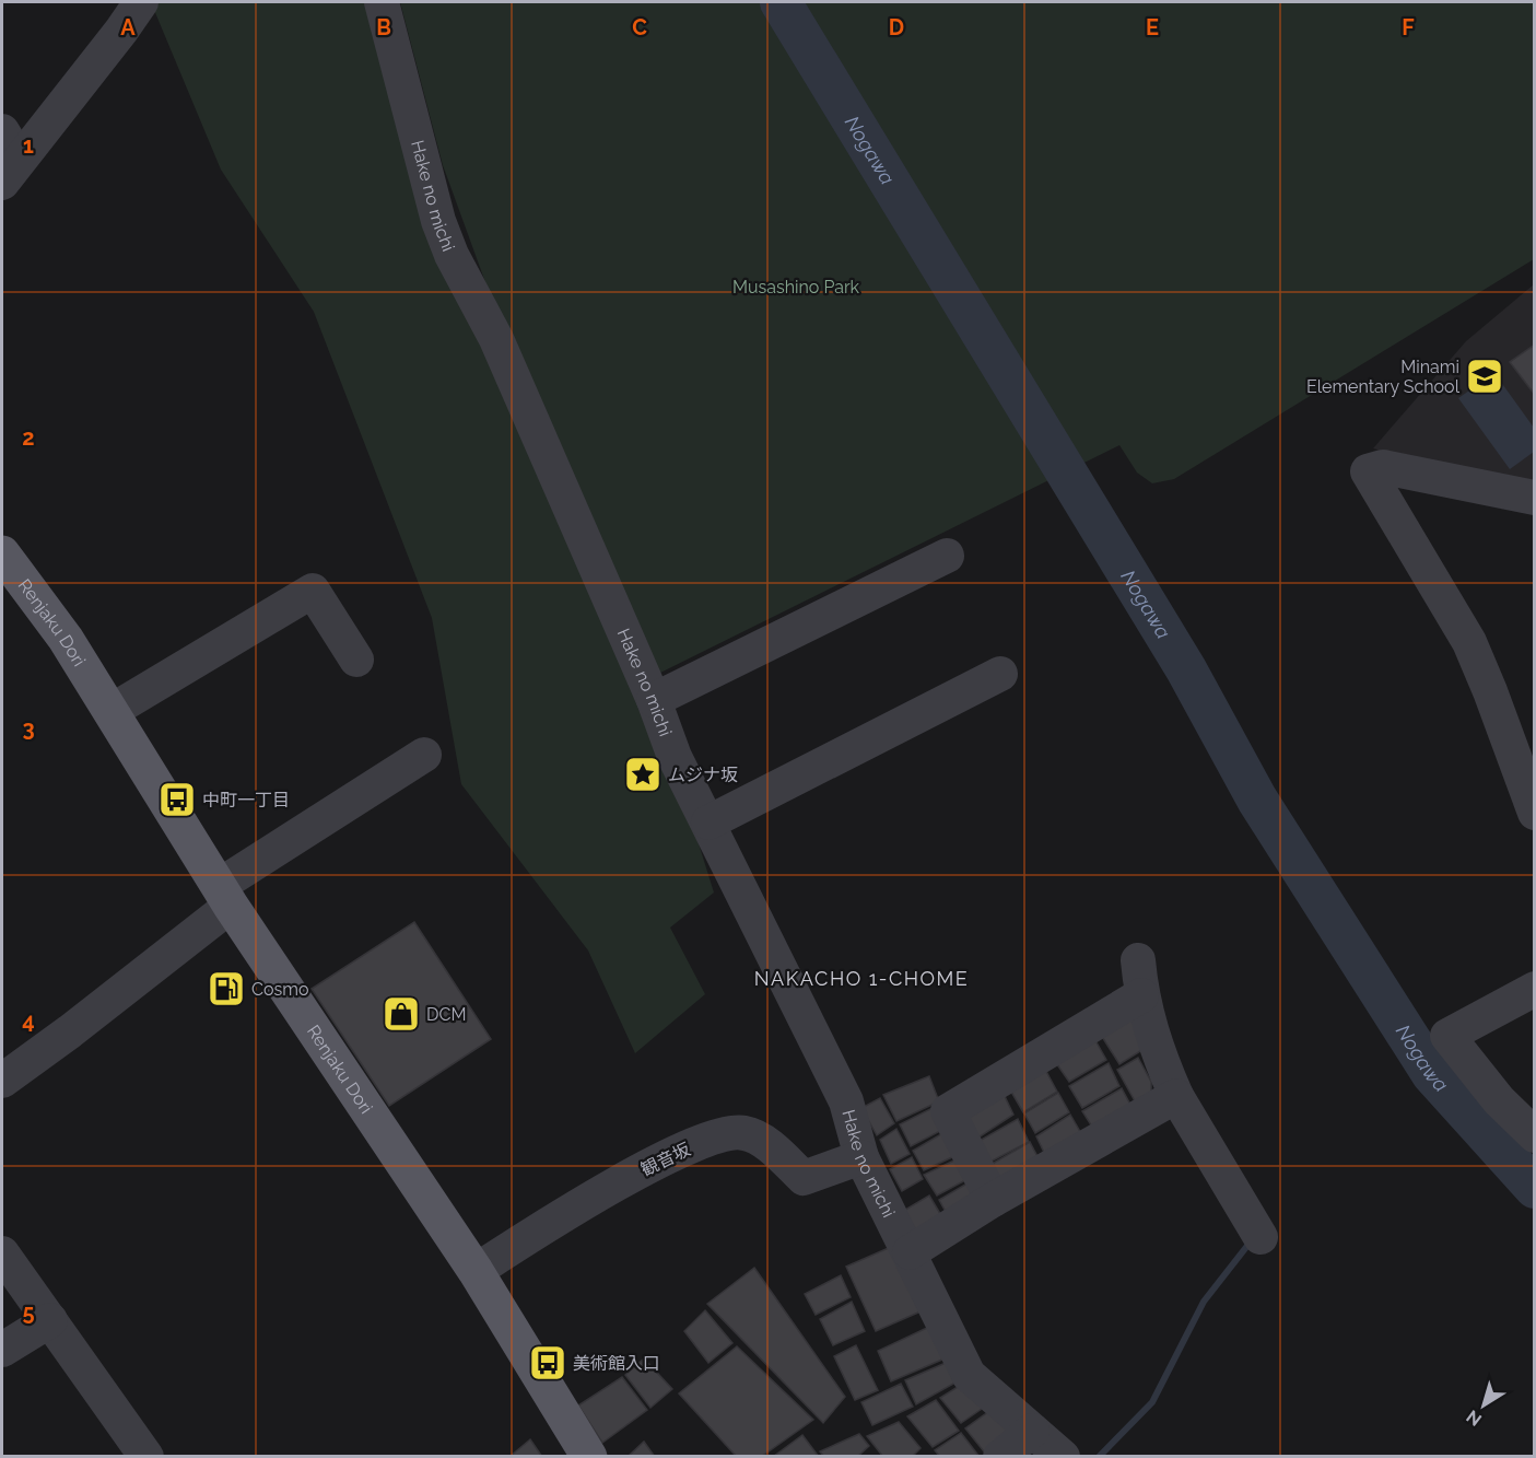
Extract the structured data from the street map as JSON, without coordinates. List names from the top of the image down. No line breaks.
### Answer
{"streets":{"main road":["Renjaku Dori"],"street":["Hake no michi","観音坂"]},"crossings":[["Hake no michi","観音坂"],["Renjaku Dori","観音坂"]],"districts":["NAKACHO 1-CHOME"],"water":["Nogawa"],"parks":["Musashino Park"],"places":{"school or university":["Minami Elementary School"],"place":["ムジナ坂"],"bus stop":["中町一丁目","美術館入口"],"fuel station":["Cosmo"],"shop":["DCM"]},"north":"bottom left","grid":{"columns":["A","B","C","D","E","F"],"rows":["1","2","3","4","5"]}}
